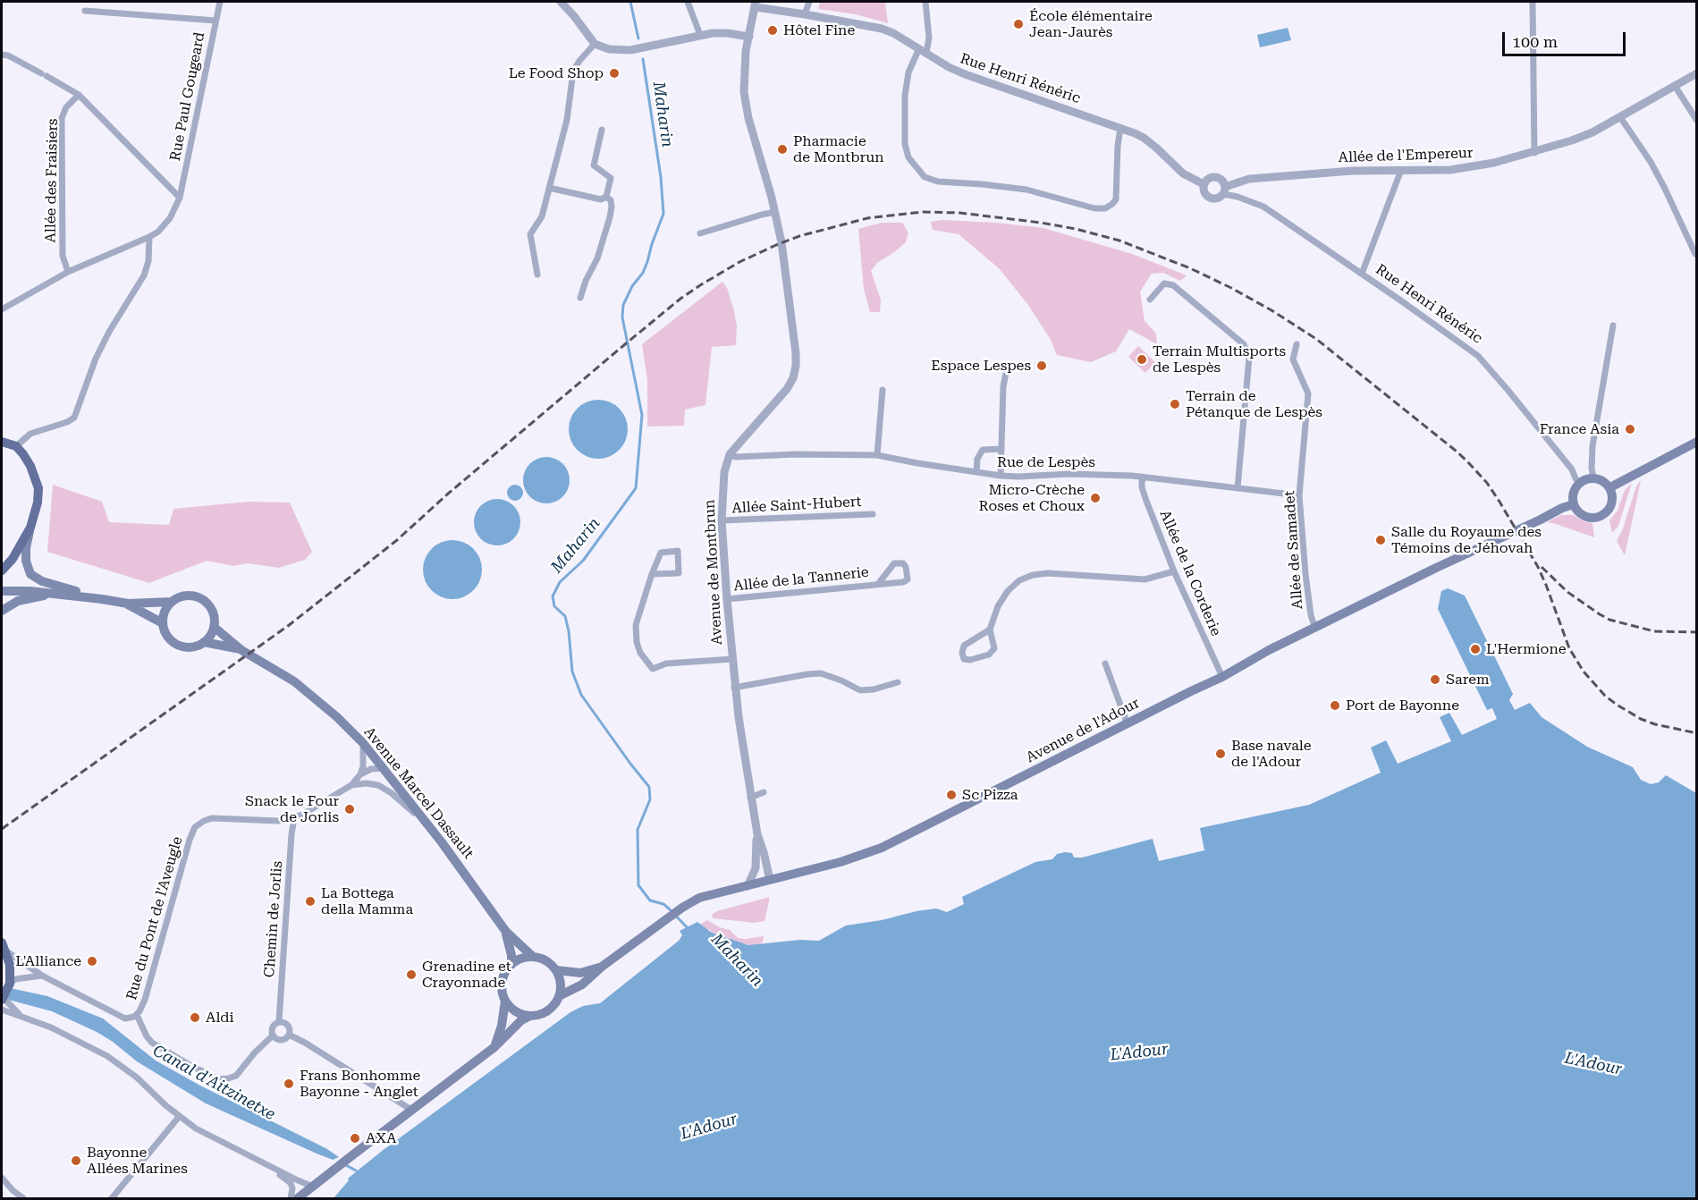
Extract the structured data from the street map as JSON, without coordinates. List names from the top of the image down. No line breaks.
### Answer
{"streets":{"main road":["Avenue de l'Adour","Avenue Marcel Dassault"],"street":["Rue Henri Rénéric","Rue Paul Gougeard","Allée de l'Empereur","Allée des Fraisiers","Rue de Lespès","Allée Saint-Hubert","Allée de Samadet","Avenue de Montbrun","Allée de la Corderie","Allée de la Tannerie","Rue du Pont de l'Aveugle","Chemin de Jorlis"]},"crossings":[["Rue Henri Rénéric","Allée de l'Empereur"],["Rue Henri Rénéric","Avenue de Montbrun"],["Rue Henri Rénéric","Avenue de l'Adour"],["Rue Paul Gougeard","Allée des Fraisiers"],["Rue de Lespès","Allée de Samadet"],["Rue de Lespès","Avenue de Montbrun"],["Rue de Lespès","Allée de la Corderie"],["Allée Saint-Hubert","Avenue de Montbrun"],["Allée de Samadet","Avenue de l'Adour"],["Avenue de Montbrun","Allée de la Tannerie"],["Avenue de Montbrun","Avenue de l'Adour"],["Allée de la Corderie","Avenue de l'Adour"],["Avenue de l'Adour","Avenue Marcel Dassault"],["Rue du Pont de l'Aveugle","Chemin de Jorlis"]],"water":["Maharin","L'Adour","Canal d'Aitzinetxe"],"places":["École élémentaire Jean-Jaurès","Hôtel Fine","Le Food Shop","Pharmacie de Montbrun","Terrain Multisports de Lespès","Espace Lespes","Terrain de Pétanque de Lespès","France Asia","Micro-Crèche Roses et Choux","Salle du Royaume des Témoins de Jéhovah","L'Hermione","Sarem","Port de Bayonne","Base navale de l'Adour","Sc Pizza","Snack le Four de Jorlis","La Bottega della Mamma","L'Alliance","Grenadine et Crayonnade","Aldi","Frans Bonhomme Bayonne - Anglet","AXA","Bayonne Allées Marines"],"scale_bar":"100 m"}
